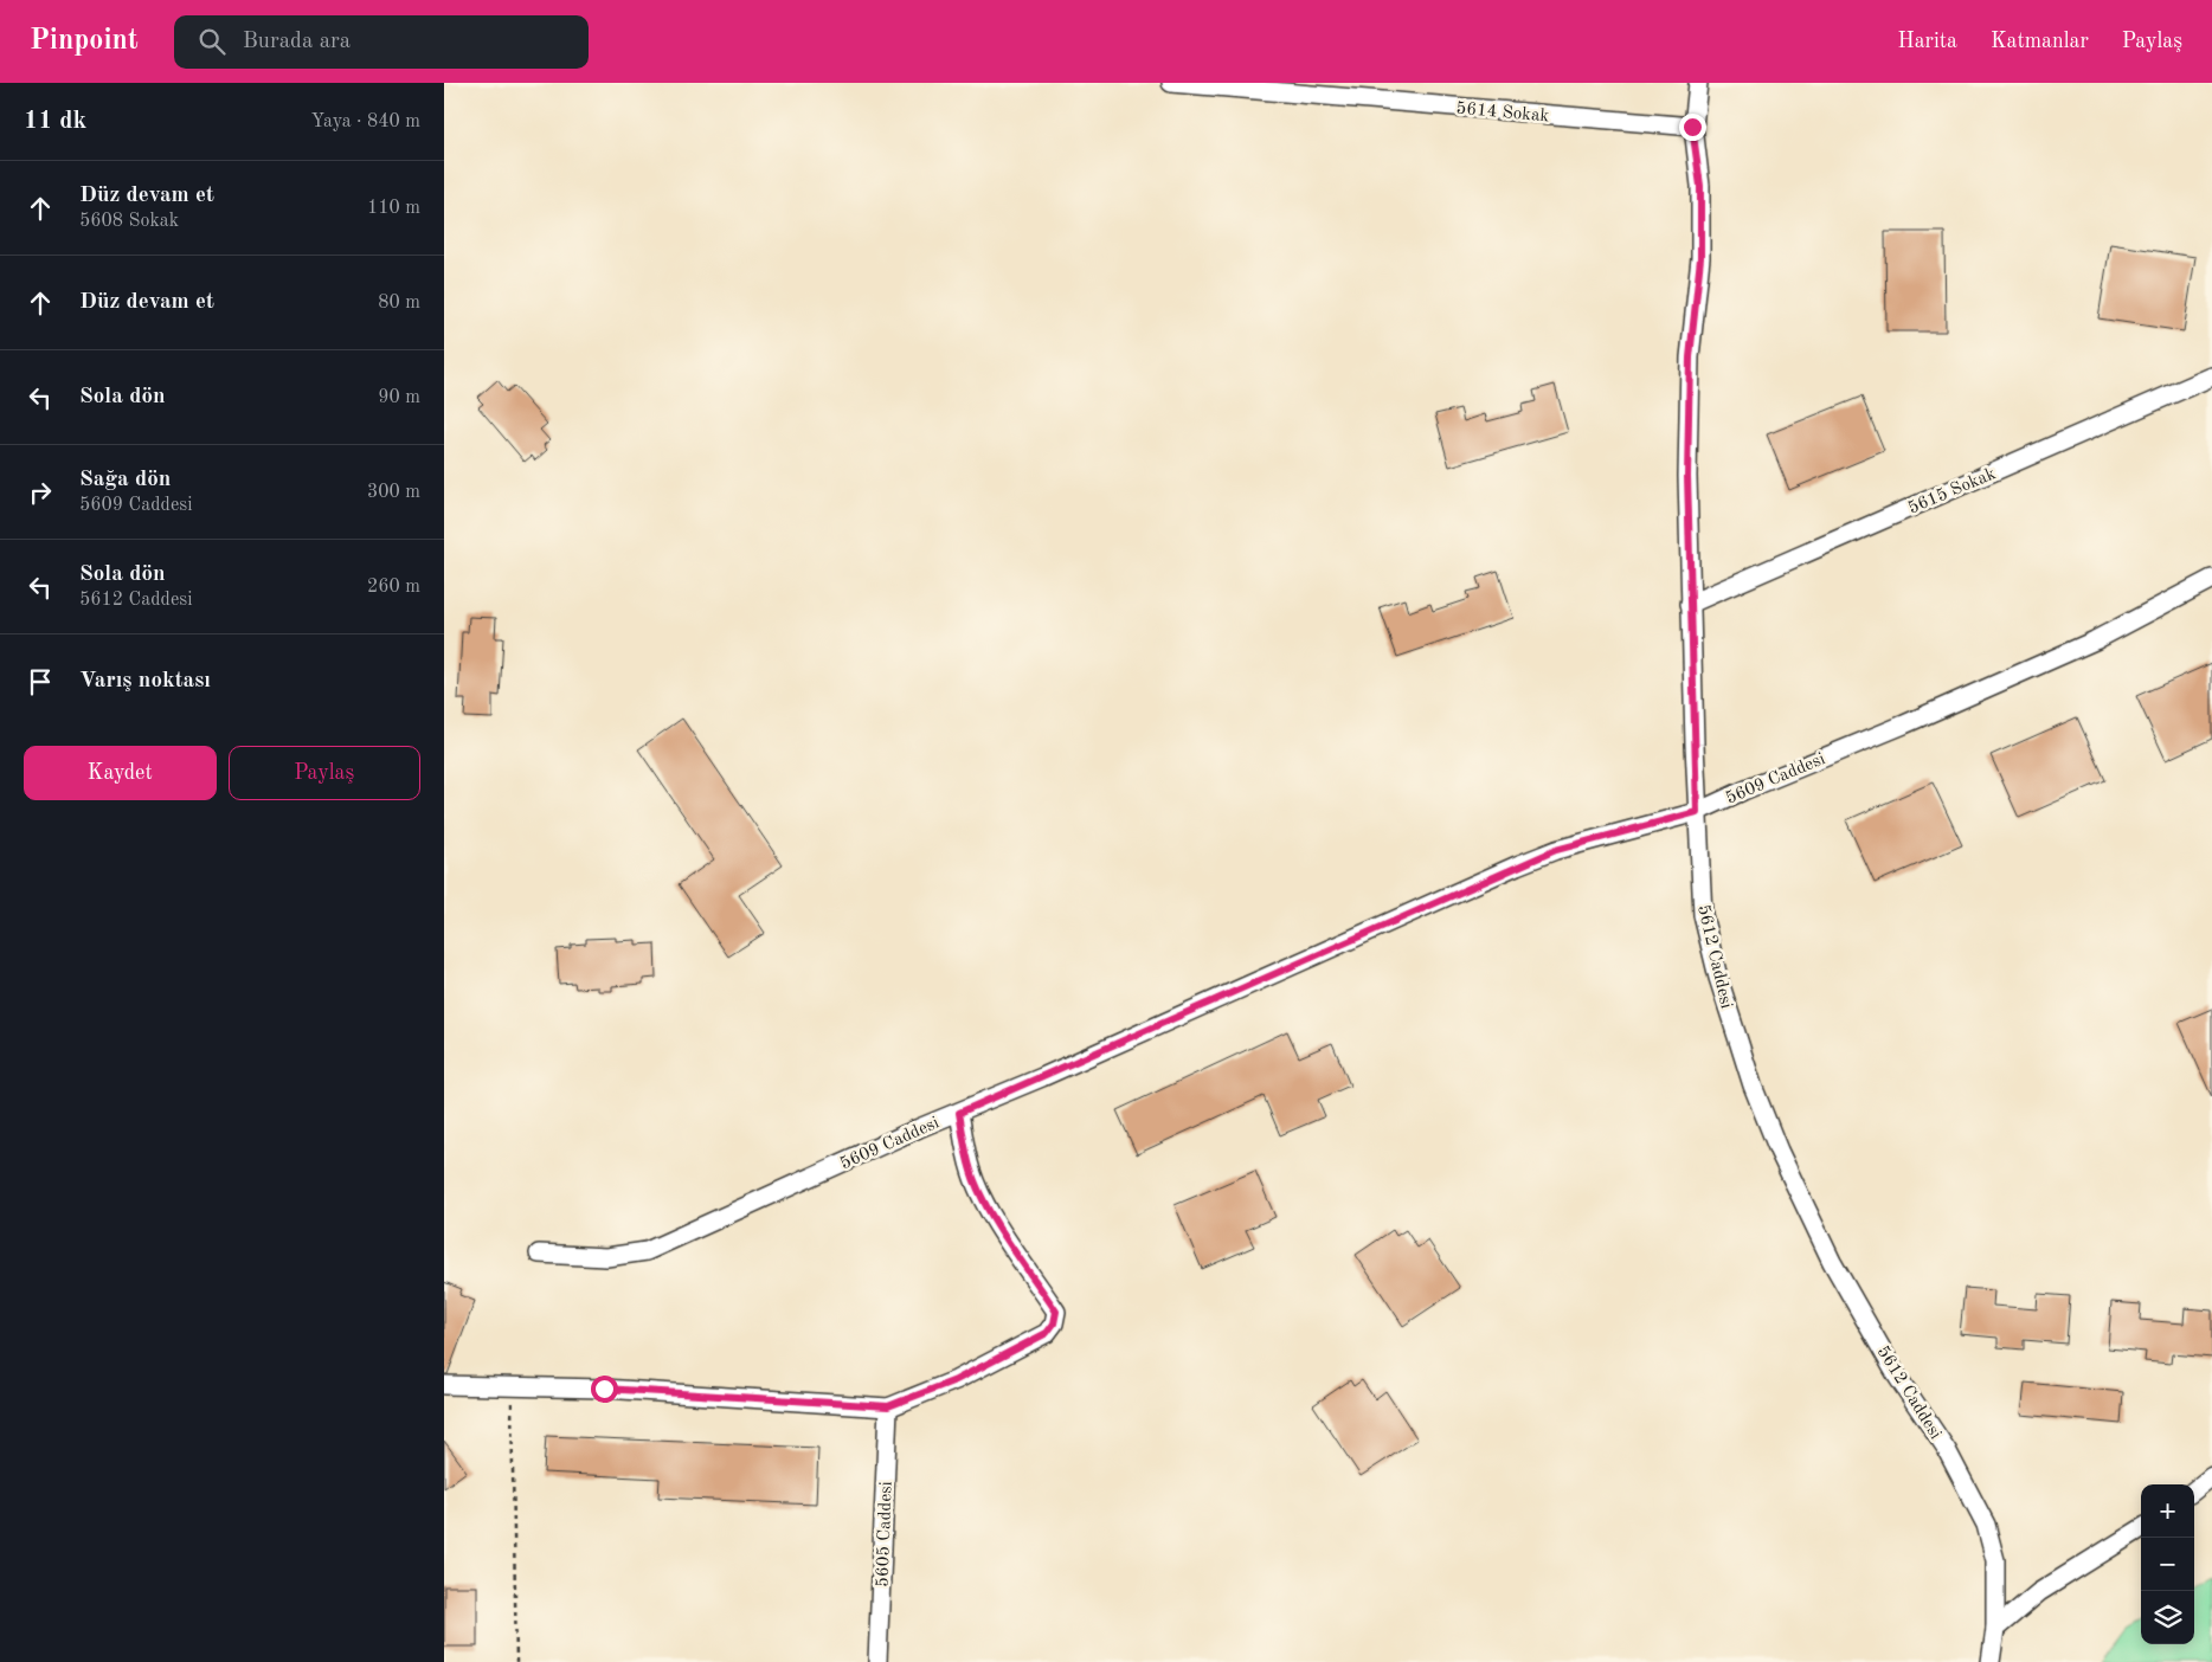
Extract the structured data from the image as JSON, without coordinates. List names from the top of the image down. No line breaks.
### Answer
{"streets":{"street":["5614 Sokak","5615 Sokak","5609 Caddesi","5612 Caddesi","5605 Caddesi"]},"crossings":[["5614 Sokak","5612 Caddesi"],["5615 Sokak","5612 Caddesi"],["5609 Caddesi","5612 Caddesi"]],"page":{"header":"Pinpoint","search":"Burada ara","nav":["Harita","Katmanlar","Paylaş"],"heading":["11 dk","Yaya · 840 m"],"list":[["Düz devam et","5608 Sokak","110 m"],["Düz devam et","80 m"],["Sola dön","90 m"],["Sağa dön","5609 Caddesi","300 m"],["Sola dön","5612 Caddesi","260 m"],"Varış noktası"],"buttons":["Kaydet","Paylaş"],"map_buttons":["+","−"]}}
